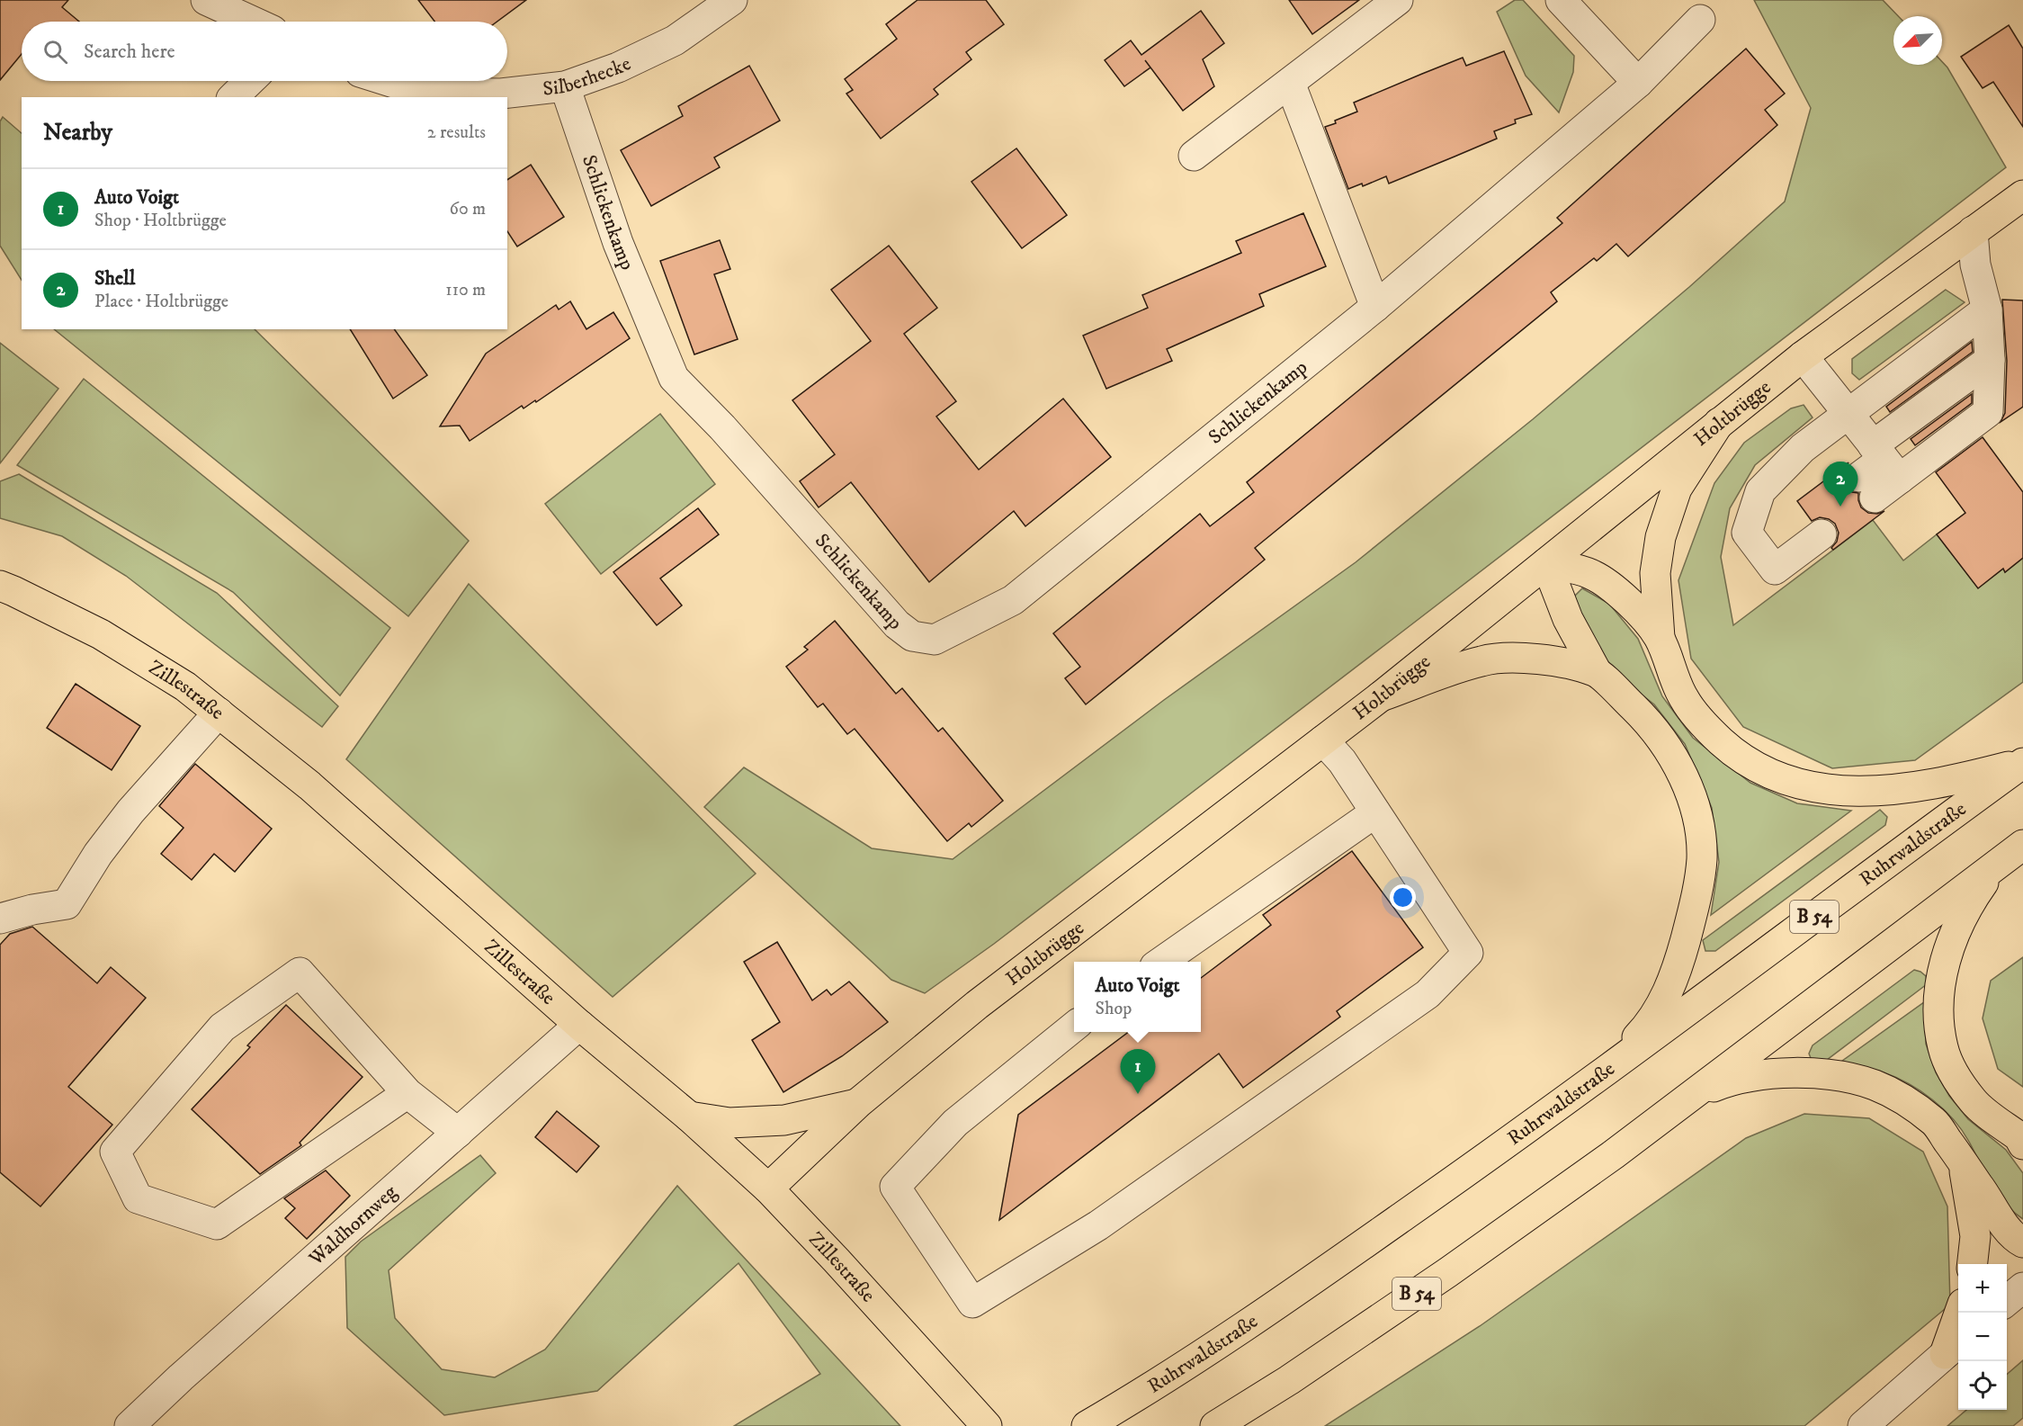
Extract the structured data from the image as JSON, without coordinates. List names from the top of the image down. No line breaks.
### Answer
{"streets":{"main road":["Holtbrügge","Zillestraße","Ruhrwaldstraße","B 54"],"street":["Silberhecke","Schlickenkamp","Waldhornweg"]},"crossings":[["Silberhecke","Schlickenkamp"],["Holtbrügge","Zillestraße"],["Zillestraße","Waldhornweg"]],"north":"bottom left","page":{"search":"Search here","heading":["Nearby","2 results"],"list":[{"mark":"1","name":"Auto Voigt","note":"Shop · Holtbrügge","value":"60 m"},{"mark":"2","name":"Shell","note":"Place · Holtbrügge","value":"110 m"}],"pins":["2","1"],"popup":["Auto Voigt","Shop"],"map_buttons":["+","−"]}}
